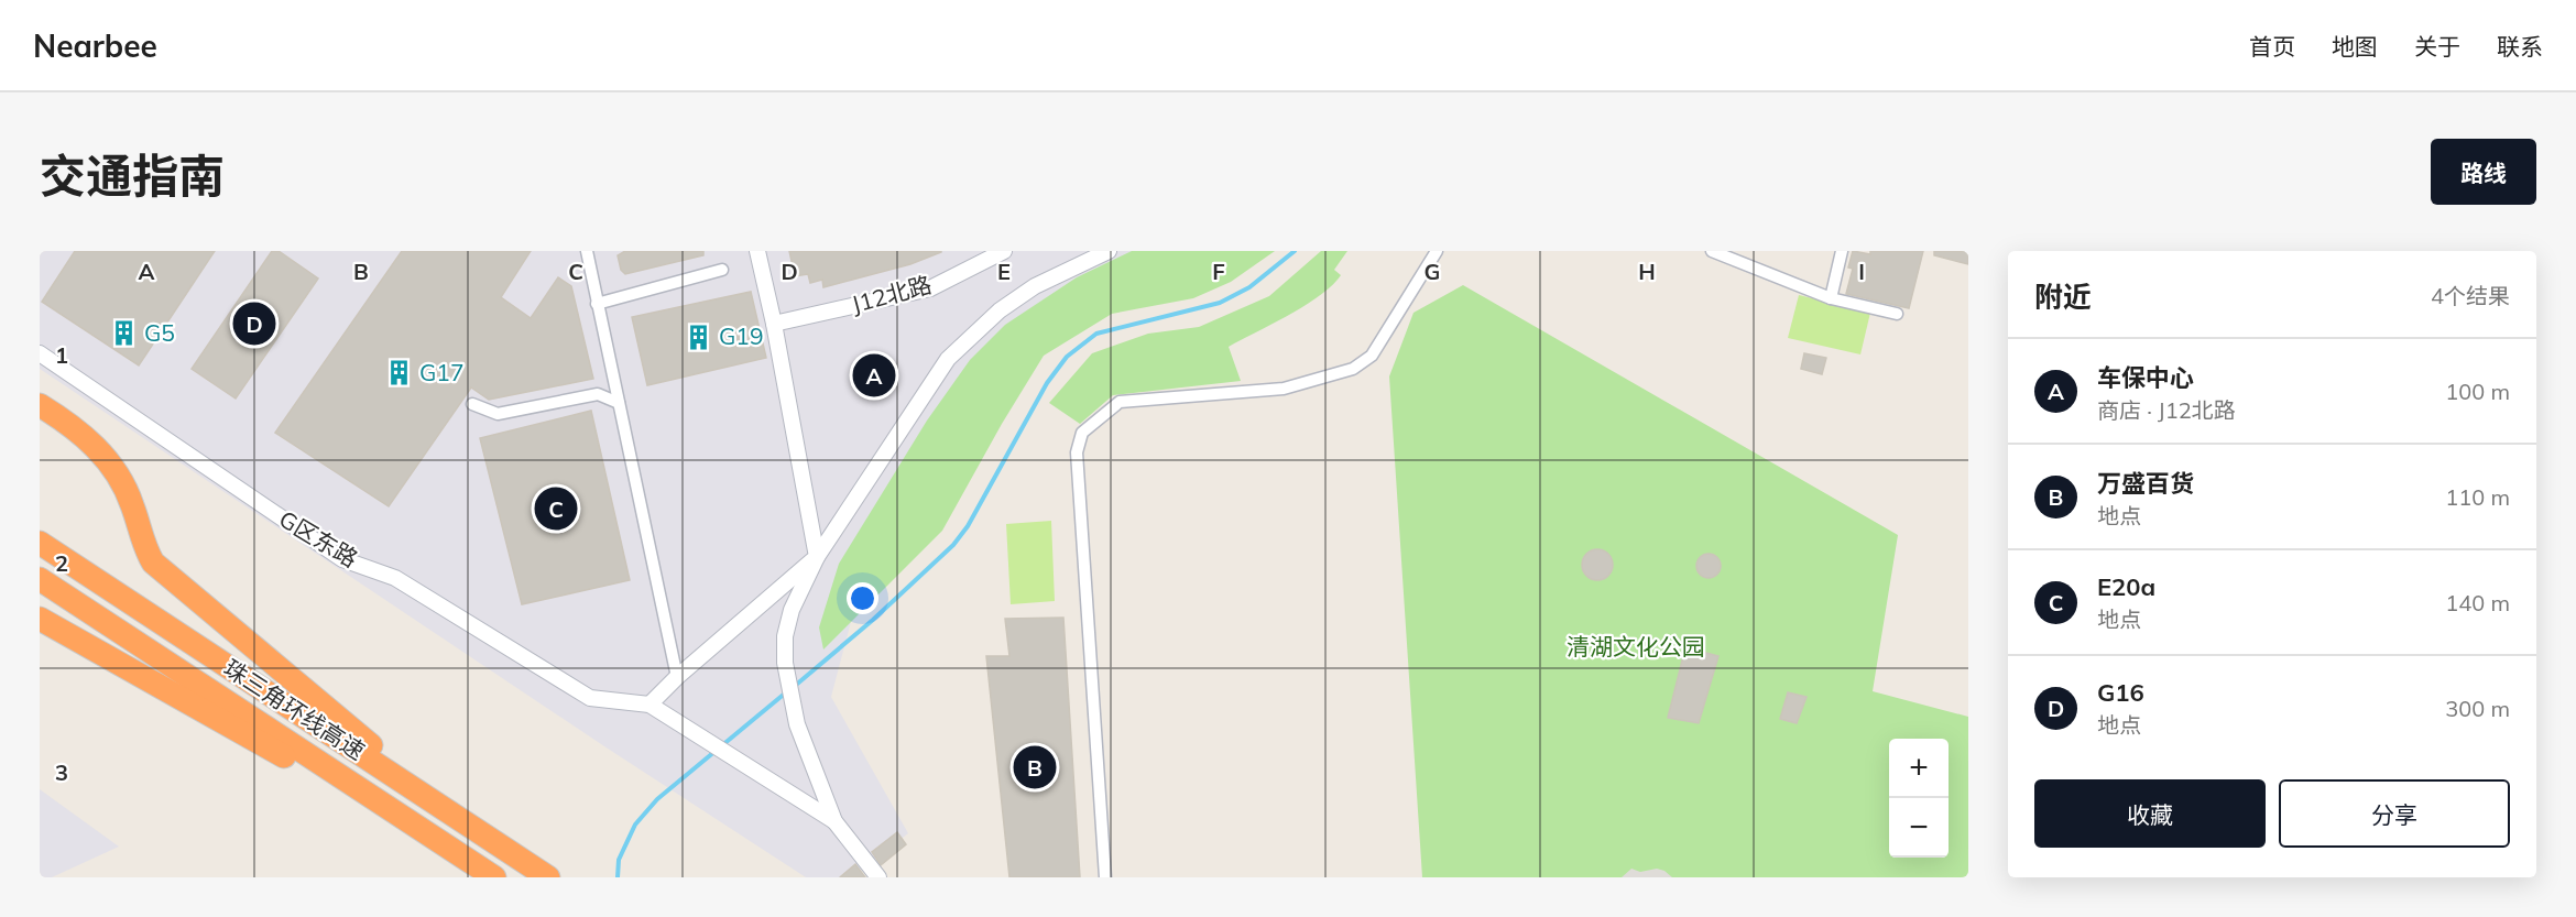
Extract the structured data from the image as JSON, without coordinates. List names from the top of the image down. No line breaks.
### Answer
{"streets":{"highway":["珠三角环线高速"],"street":["J12北路","G区东路"]},"parks":["清湖文化公园"],"places":{"building":["G5","G19","G17"]},"page":{"header":"Nearbee","nav":["首页","地图","关于","联系"],"title":"交通指南","buttons":["路线",["收藏","分享"]],"heading":["附近","4个结果"],"pins":["D","A","C","B"],"list":[{"mark":"A","name":"车保中心","note":"商店 · J12北路","value":"100 m"},{"mark":"B","name":"万盛百货","note":"地点","value":"110 m"},{"mark":"C","name":"E20a","note":"地点","value":"140 m"},{"mark":"D","name":"G16","note":"地点","value":"300 m"}],"map_buttons":["+","−"]},"grid":{"columns":["A","B","C","D","E","F","G","H","I"],"rows":["1","2","3"]}}
